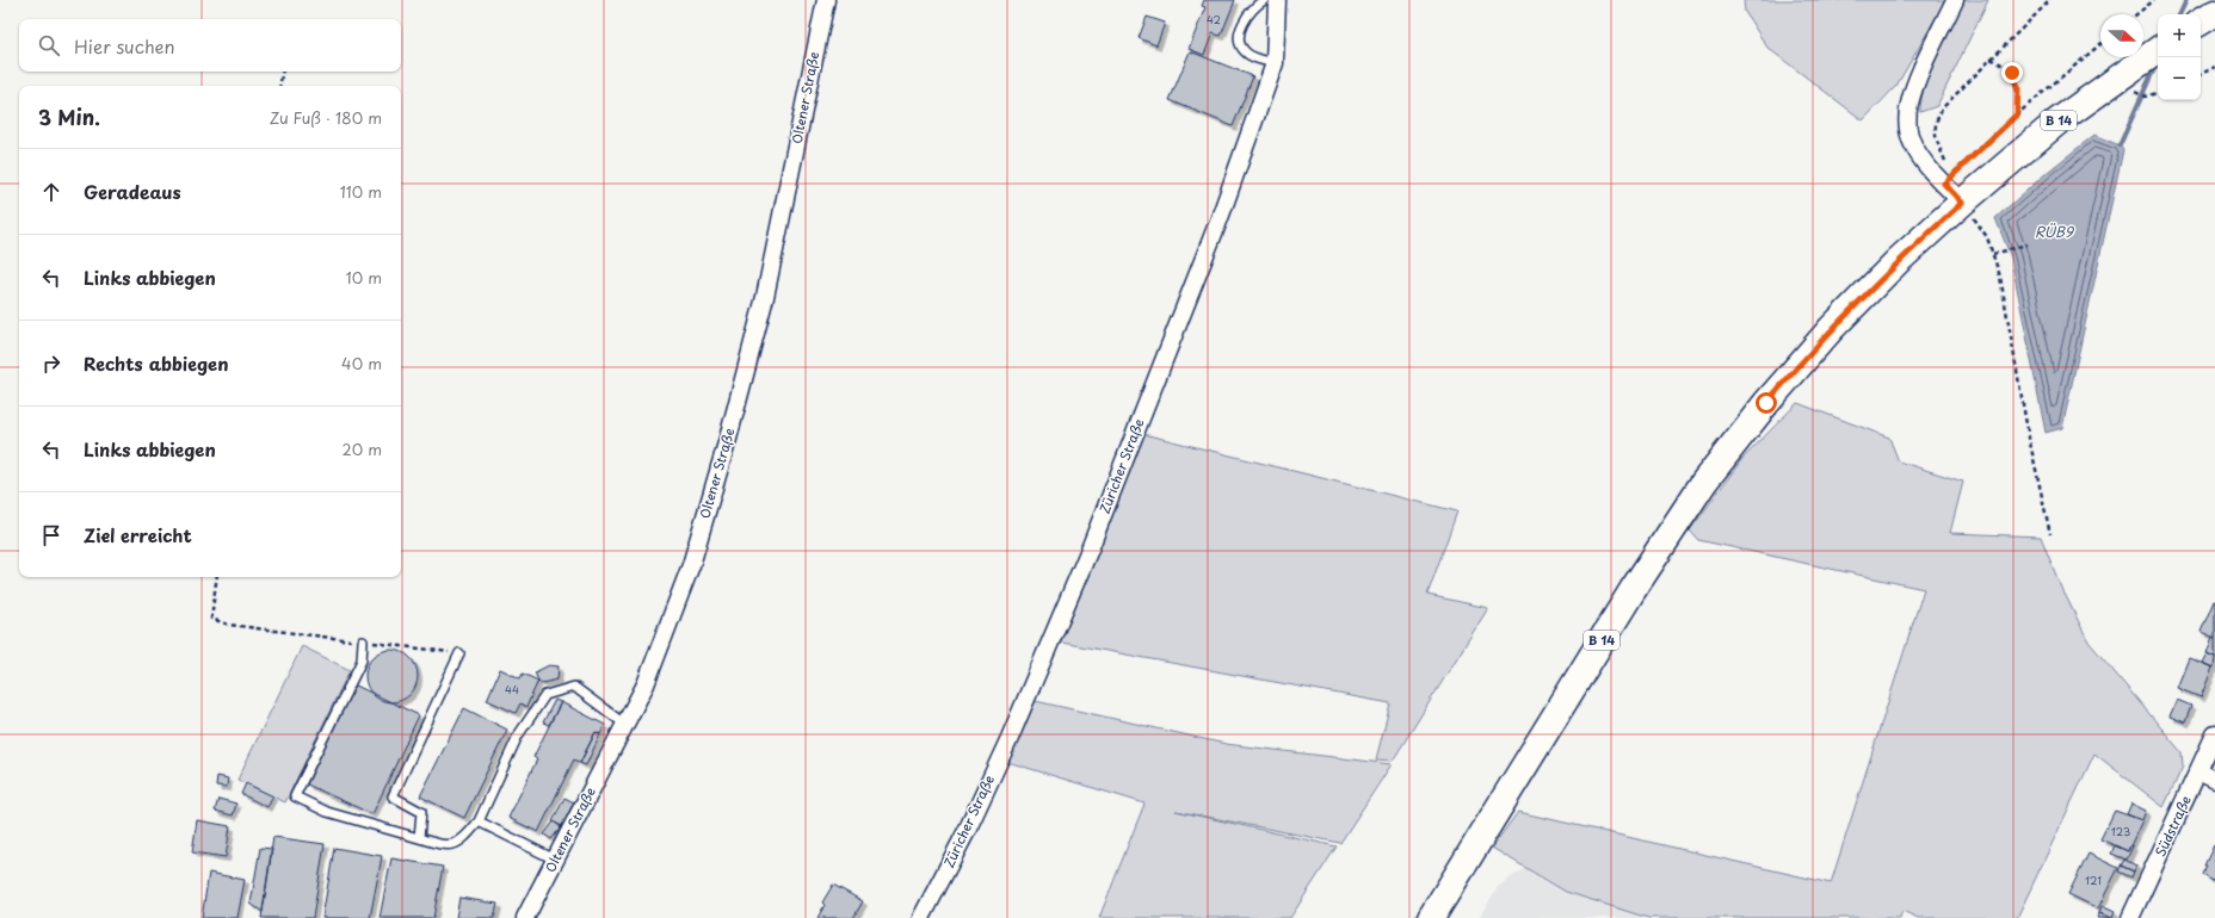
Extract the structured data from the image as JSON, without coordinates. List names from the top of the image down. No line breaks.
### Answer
{"streets":{"main road":["B 14"],"street":["Oltener Straße","Züricher Straße","Südstraße"]},"water":["RÜB9"],"house_numbers":["42","44","123","121"],"north":"right","page":{"map_buttons":["+","−"],"search":"Hier suchen","heading":["3 Min.","Zu Fuß · 180 m"],"list":[["Geradeaus","110 m"],["Links abbiegen","10 m"],["Rechts abbiegen","40 m"],["Links abbiegen","20 m"],"Ziel erreicht"]}}
